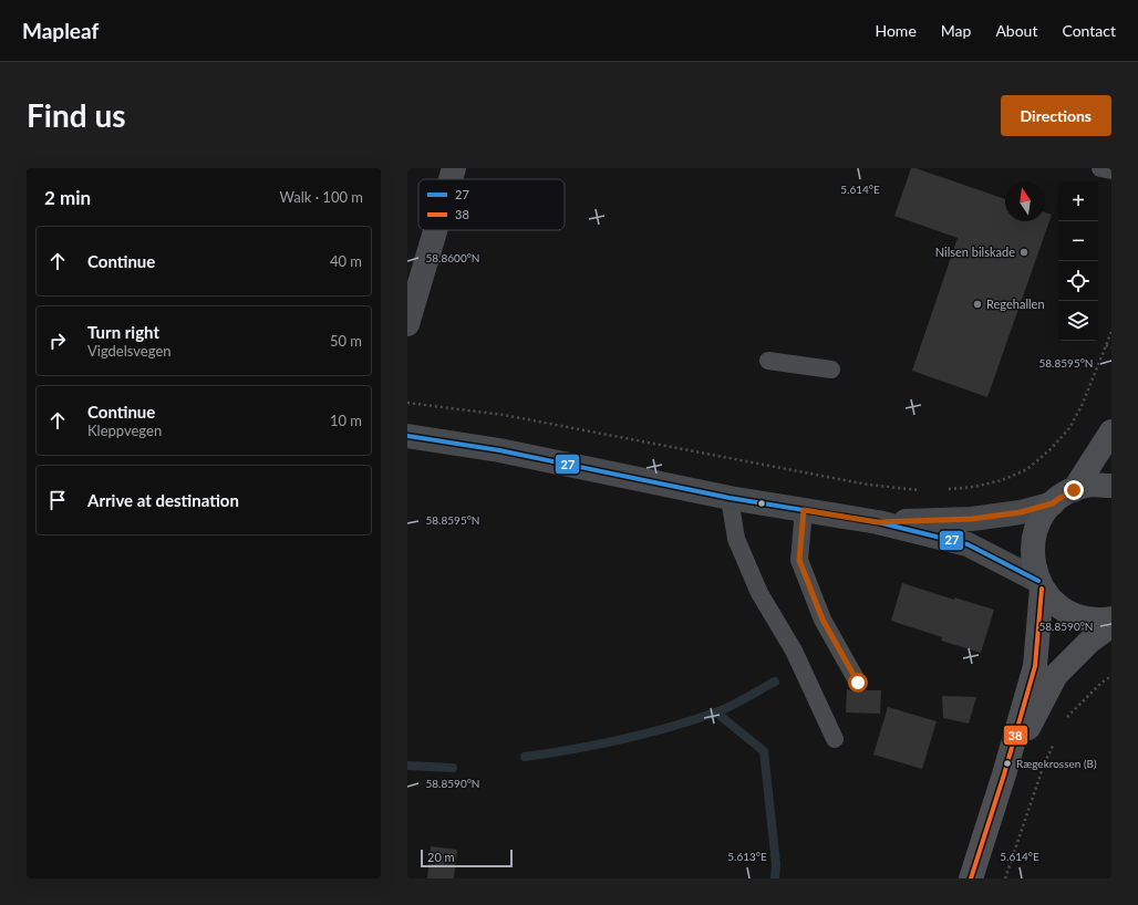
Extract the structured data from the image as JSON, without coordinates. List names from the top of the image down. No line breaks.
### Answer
{"places":["Nilsen bilskade","Regehallen","Rægekrossen (B)"],"lines":["transit line 27","transit line 38"],"legend":["27","38"],"scale_bar":"20 m","north":"top","page":{"header":"Mapleaf","nav":["Home","Map","About","Contact"],"buttons":"Directions","title":"Find us","heading":["2 min","Walk · 100 m"],"map_buttons":["+","−"],"list":[["Continue","40 m"],["Turn right","Vigdelsvegen","50 m"],["Continue","Kleppvegen","10 m"],"Arrive at destination"],"scale":"20 m"},"coordinates":["5.614°E","58.8600°N","58.8595°N","58.8590°N","5.613°E"]}
